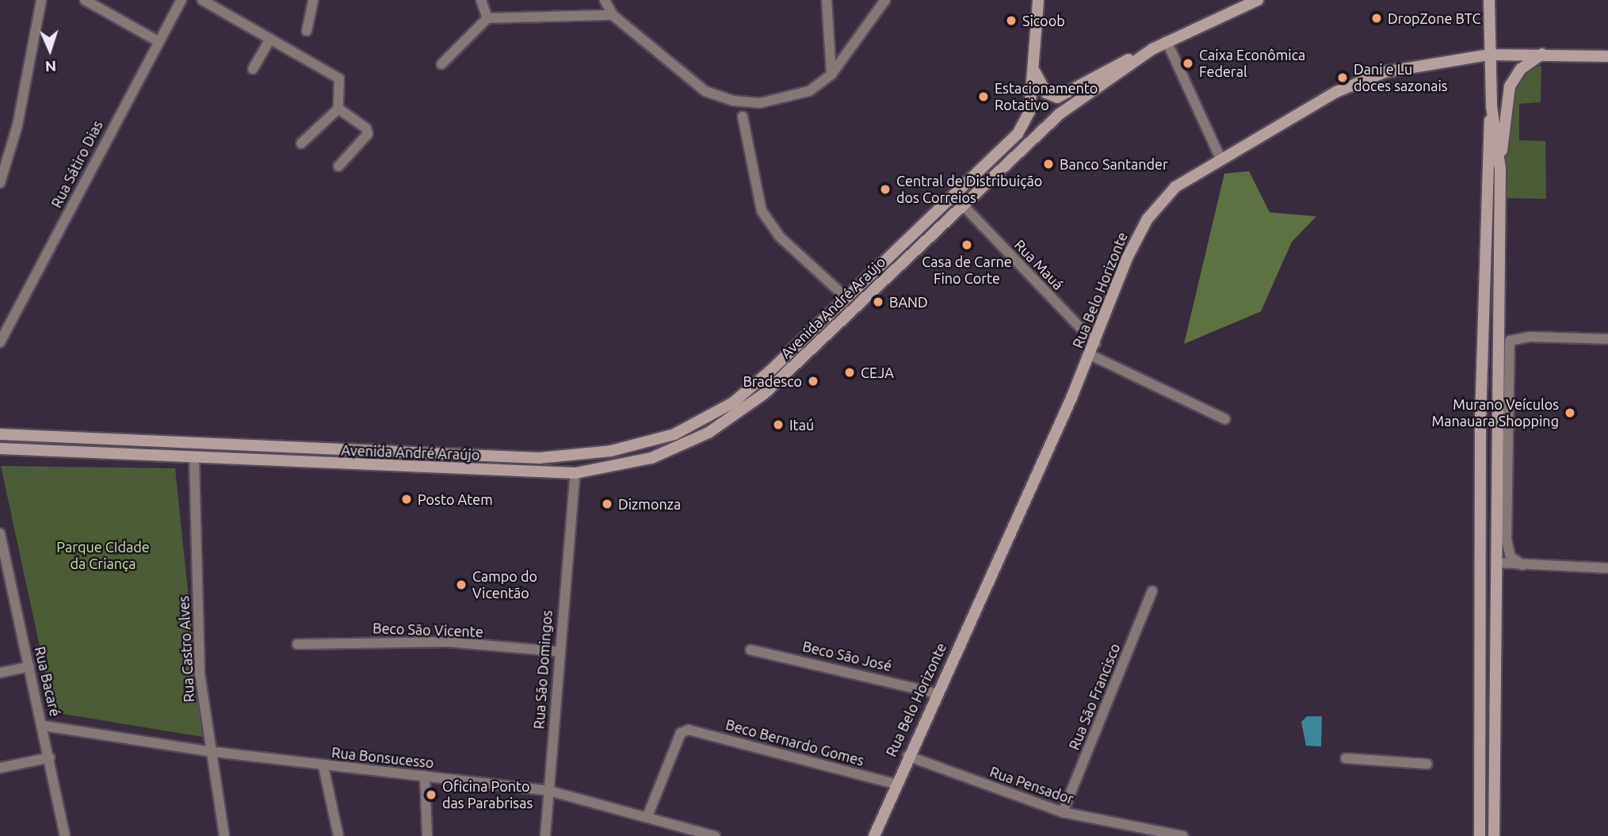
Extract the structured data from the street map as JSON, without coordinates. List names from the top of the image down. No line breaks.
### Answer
{"streets":{"main road":["Rua Belo Horizonte","Avenida André Araújo"],"street":["Rua Sátiro Dias","Rua Mauá","Beco São Vicente","Rua Castro Alves","Beco São José","Rua São Domingos","Rua Bacaré","Rua São Francisco","Beco Bernardo Gomes","Rua Bonsucesso","Rua Pensador"]},"crossings":[["Rua Mauá","Rua Belo Horizonte"],["Rua Mauá","Avenida André Araújo"],["Rua Belo Horizonte","Beco São José"],["Rua Belo Horizonte","Beco Bernardo Gomes"],["Rua Belo Horizonte","Rua Pensador"],["Avenida André Araújo","Rua Castro Alves"],["Avenida André Araújo","Rua São Domingos"],["Beco São Vicente","Rua São Domingos"],["Rua Castro Alves","Rua Bonsucesso"],["Rua São Domingos","Rua Bonsucesso"],["Rua Bacaré","Rua Bonsucesso"],["Rua São Francisco","Rua Pensador"],["Beco Bernardo Gomes","Rua Bonsucesso"]],"parks":["Parque CIdade da Criança"],"places":["DropZone BTC","Sicoob","Caixa Econômica Federal","Dani e Lu doces sazonais","Estacionamento Rotativo","Banco Santander","Central de Distribuição dos Correios","Casa de Carne Fino Corte","BAND","CEJA","Bradesco","Murano Veículos Manauara Shopping","Itaú","Posto Atem","Dizmonza","Campo do Vicentão","Oficina Ponto das Parabrisas"],"north":"bottom"}
